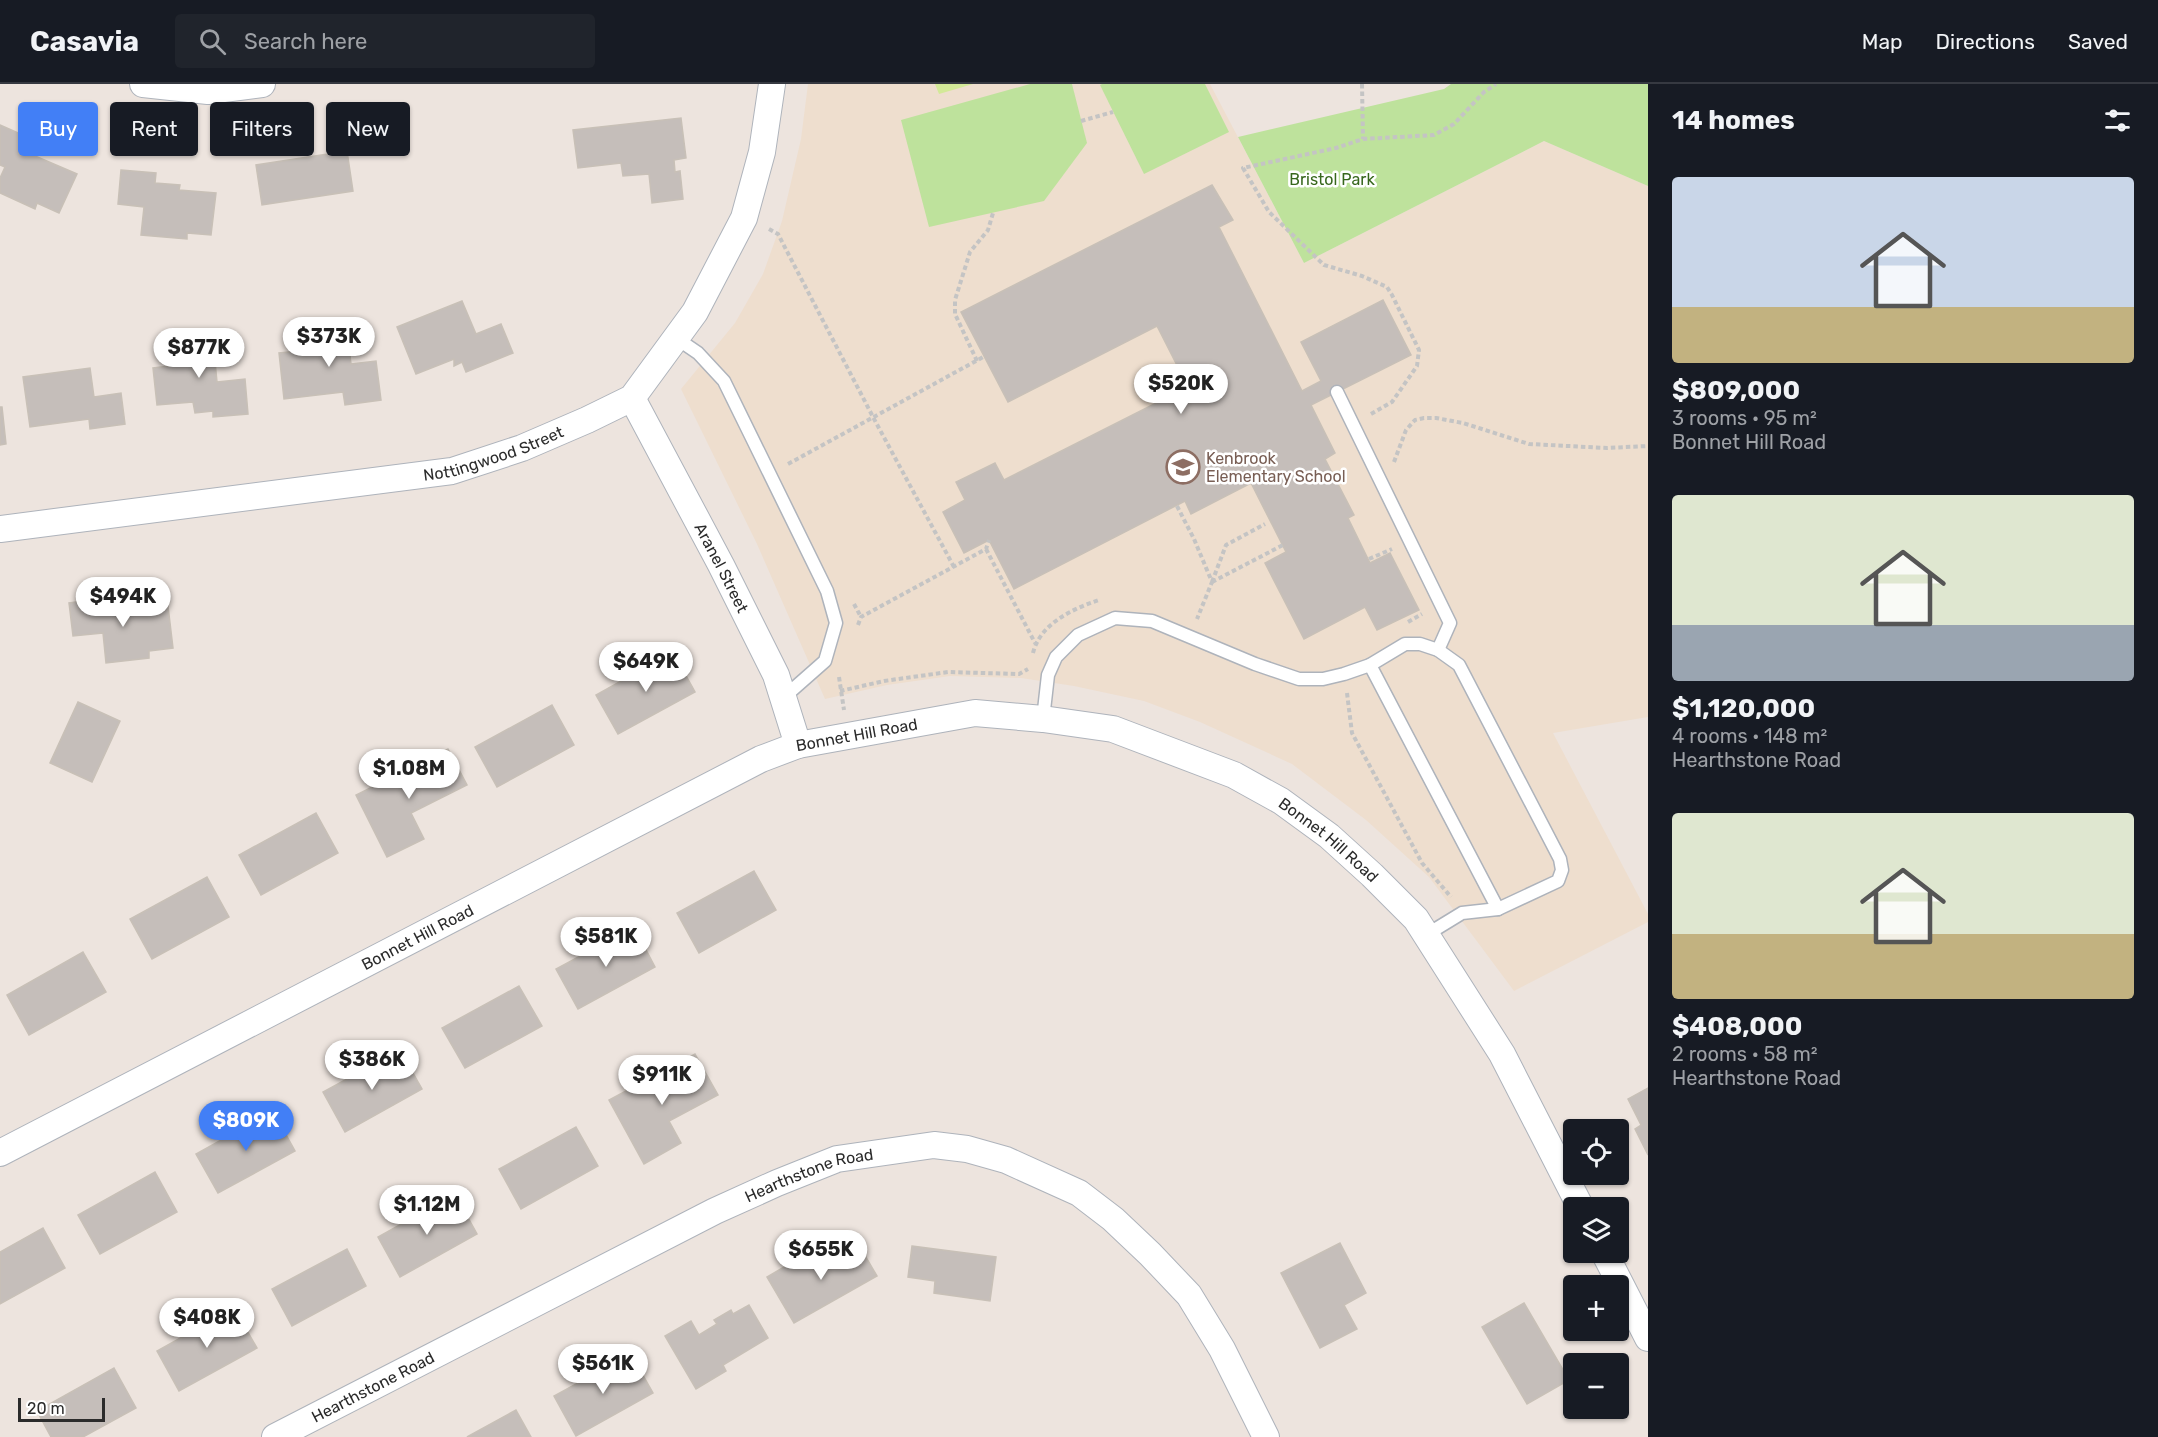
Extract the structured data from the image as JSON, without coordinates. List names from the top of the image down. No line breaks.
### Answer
{"streets":{"street":["Nottingwood Street","Aranel Street","Bonnet Hill Road","Hearthstone Road"]},"crossings":[["Nottingwood Street","Aranel Street"],["Aranel Street","Bonnet Hill Road"]],"parks":["Bristol Park"],"places":{"school or university":["Kenbrook Elementary School"]},"scale_bar":"20 m","page":{"header":"Casavia","search":"Search here","nav":["Map","Directions","Saved"],"heading":"14 homes","chip":["Buy","Rent","Filters","New"],"list":[{"name":"$809,000","note":"3 rooms · 95 m² · Bonnet Hill Road"},{"name":"$1,120,000","note":"4 rooms · 148 m² · Hearthstone Road"},{"name":"$408,000","note":"2 rooms · 58 m² · Hearthstone Road"}],"price":["$373K","$877K","$520K","$494K","$649K","$1.08M","$581K","$386K","$911K","$809K","$1.12M","$655K","$408K","$561K"],"map_buttons":["+","−"],"scale":"20 m"}}
